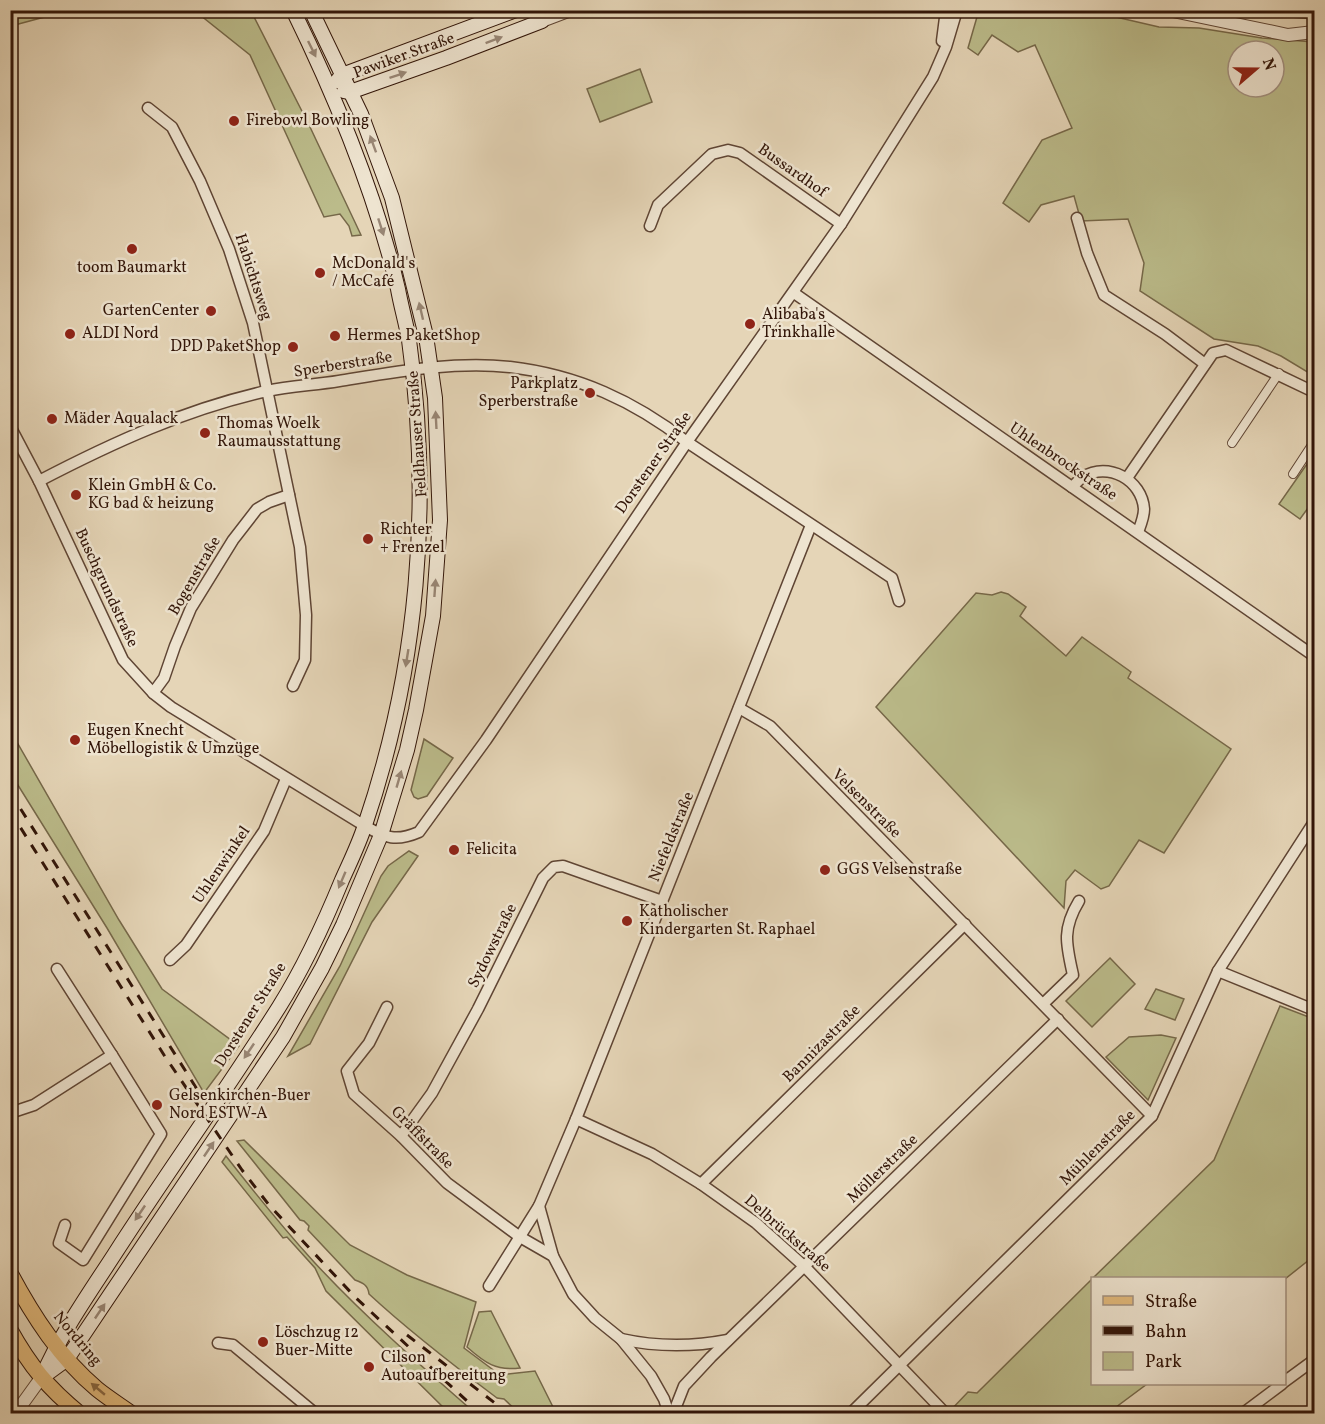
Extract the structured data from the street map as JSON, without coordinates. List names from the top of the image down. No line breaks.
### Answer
{"streets":{"main road":["Pawiker Straße","Feldhauser Straße","Dorstener Straße","Nordring"],"street":["Bussardhof","Habichtsweg","Sperberstraße","Uhlenbrockstraße","Bogenstraße","Buschgrundstraße","Velsenstraße","Niefeldstraße","Uhlenwinkel","Sydowstraße","Bannizastraße","Gräffstraße","Mühlenstraße","Möllerstraße","Delbrückstraße"]},"crossings":[["Pawiker Straße","Feldhauser Straße"],["Bussardhof","Dorstener Straße"],["Habichtsweg","Sperberstraße"],["Habichtsweg","Bogenstraße"],["Sperberstraße","Feldhauser Straße"],["Sperberstraße","Dorstener Straße"],["Sperberstraße","Buschgrundstraße"],["Feldhauser Straße","Dorstener Straße"],["Feldhauser Straße","Buschgrundstraße"],["Uhlenbrockstraße","Dorstener Straße"],["Dorstener Straße","Buschgrundstraße"],["Dorstener Straße","Nordring"],["Bogenstraße","Buschgrundstraße"],["Buschgrundstraße","Uhlenwinkel"],["Velsenstraße","Niefeldstraße"],["Velsenstraße","Bannizastraße"],["Velsenstraße","Mühlenstraße"],["Velsenstraße","Möllerstraße"],["Niefeldstraße","Sydowstraße"],["Niefeldstraße","Gräffstraße"],["Niefeldstraße","Delbrückstraße"],["Sydowstraße","Gräffstraße"],["Bannizastraße","Delbrückstraße"],["Mühlenstraße","Delbrückstraße"],["Möllerstraße","Delbrückstraße"]],"places":["Firebowl Bowling","toom Baumarkt","McDonald's / McCafé","GartenCenter","Alibaba's Trinkhalle","ALDI Nord","Hermes PaketShop","DPD PaketShop","Parkplatz Sperberstraße","Mäder Aqualack","Thomas Woelk Raumausstattung","Klein GmbH & Co. KG bad & heizung","Richter + Frenzel","Eugen Knecht Möbellogistik & Umzüge","Felicita","GGS Velsenstraße","Katholischer Kindergarten St. Raphael","Gelsenkirchen-Buer Nord ESTW-A","Löschzug 12 Buer-Mitte","Cilson Autoaufbereitung"],"legend":["Straße","Bahn","Park"],"north":"right"}
